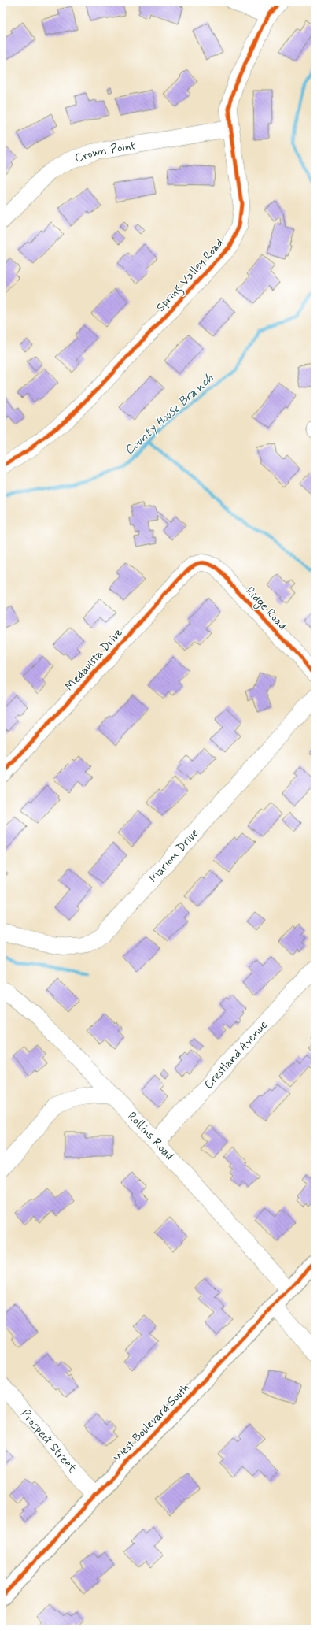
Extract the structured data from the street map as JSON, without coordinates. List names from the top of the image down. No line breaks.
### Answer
{"streets":{"main road":["West Boulevard South"],"street":["Crown Point","Spring Valley Road","Ridge Road","Medavista Drive","Marion Drive","Crestland Avenue","Rollins Road","Prospect Street"]},"crossings":[["Crown Point","Spring Valley Road"],["Ridge Road","Medavista Drive"],["Crestland Avenue","Rollins Road"],["Rollins Road","West Boulevard South"],["West Boulevard South","Prospect Street"]],"water":["County House Branch"]}
